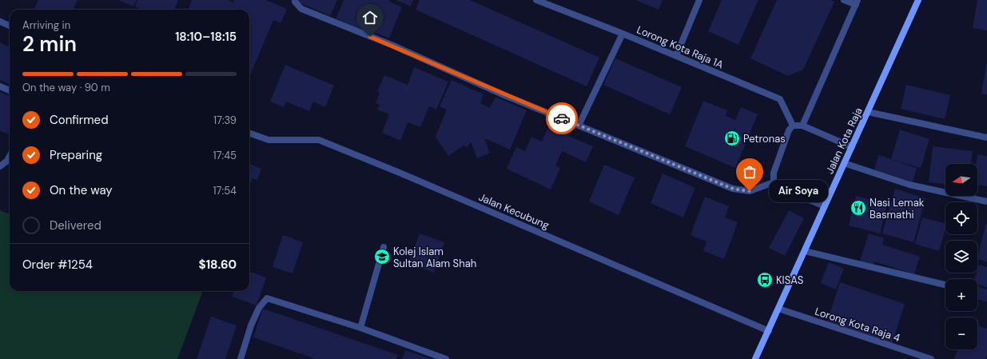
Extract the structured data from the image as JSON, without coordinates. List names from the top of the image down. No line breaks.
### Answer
{"streets":{"main road":["Jalan Kota Raja"],"street":["Lorong Kota Raja 1A","Jalan Kecubung","Lorong Kota Raja 4"]},"crossings":[["Jalan Kota Raja","Jalan Kecubung"],["Jalan Kota Raja","Lorong Kota Raja 4"]],"places":{"fuel station":["Petronas"],"other":["Air Soya"],"restaurant":["Nasi Lemak Basmathi"],"school or university":["Kolej Islam Sultan Alam Shah"],"bus stop":["KISAS"]},"north":"left","page":{"heading":["2 min","Arriving in","18:10–18:15"],"panel":["Order #1254","$18.60"],"bar":"On the way · 90 m","list":[["Confirmed","17:39"],["Preparing","17:45"],["On the way","17:54"],"Delivered"],"map_buttons":["+","−"],"bubble":"Air Soya"}}
